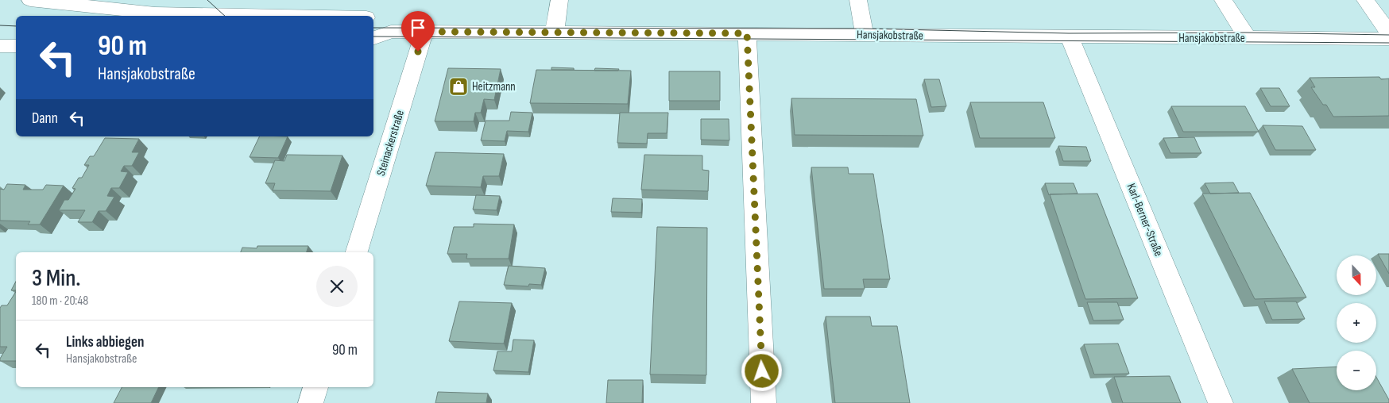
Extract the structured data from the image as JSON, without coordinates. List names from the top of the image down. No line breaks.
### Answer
{"streets":{"street":["Hansjakobstraße","Steinackerstraße","Karl-Berner-Straße"]},"crossings":[["Hansjakobstraße","Steinackerstraße"],["Hansjakobstraße","Karl-Berner-Straße"]],"places":{"shop":["Heitzmann"]},"north":"bottom","page":{"turn":["90 m","Hansjakobstraße"],"then":"Dann","heading":["3 Min.","180 m · 20:48"],"map_buttons":["+","−"],"list":[{"name":"Links abbiegen","note":"Hansjakobstraße","value":"90 m"}]}}
